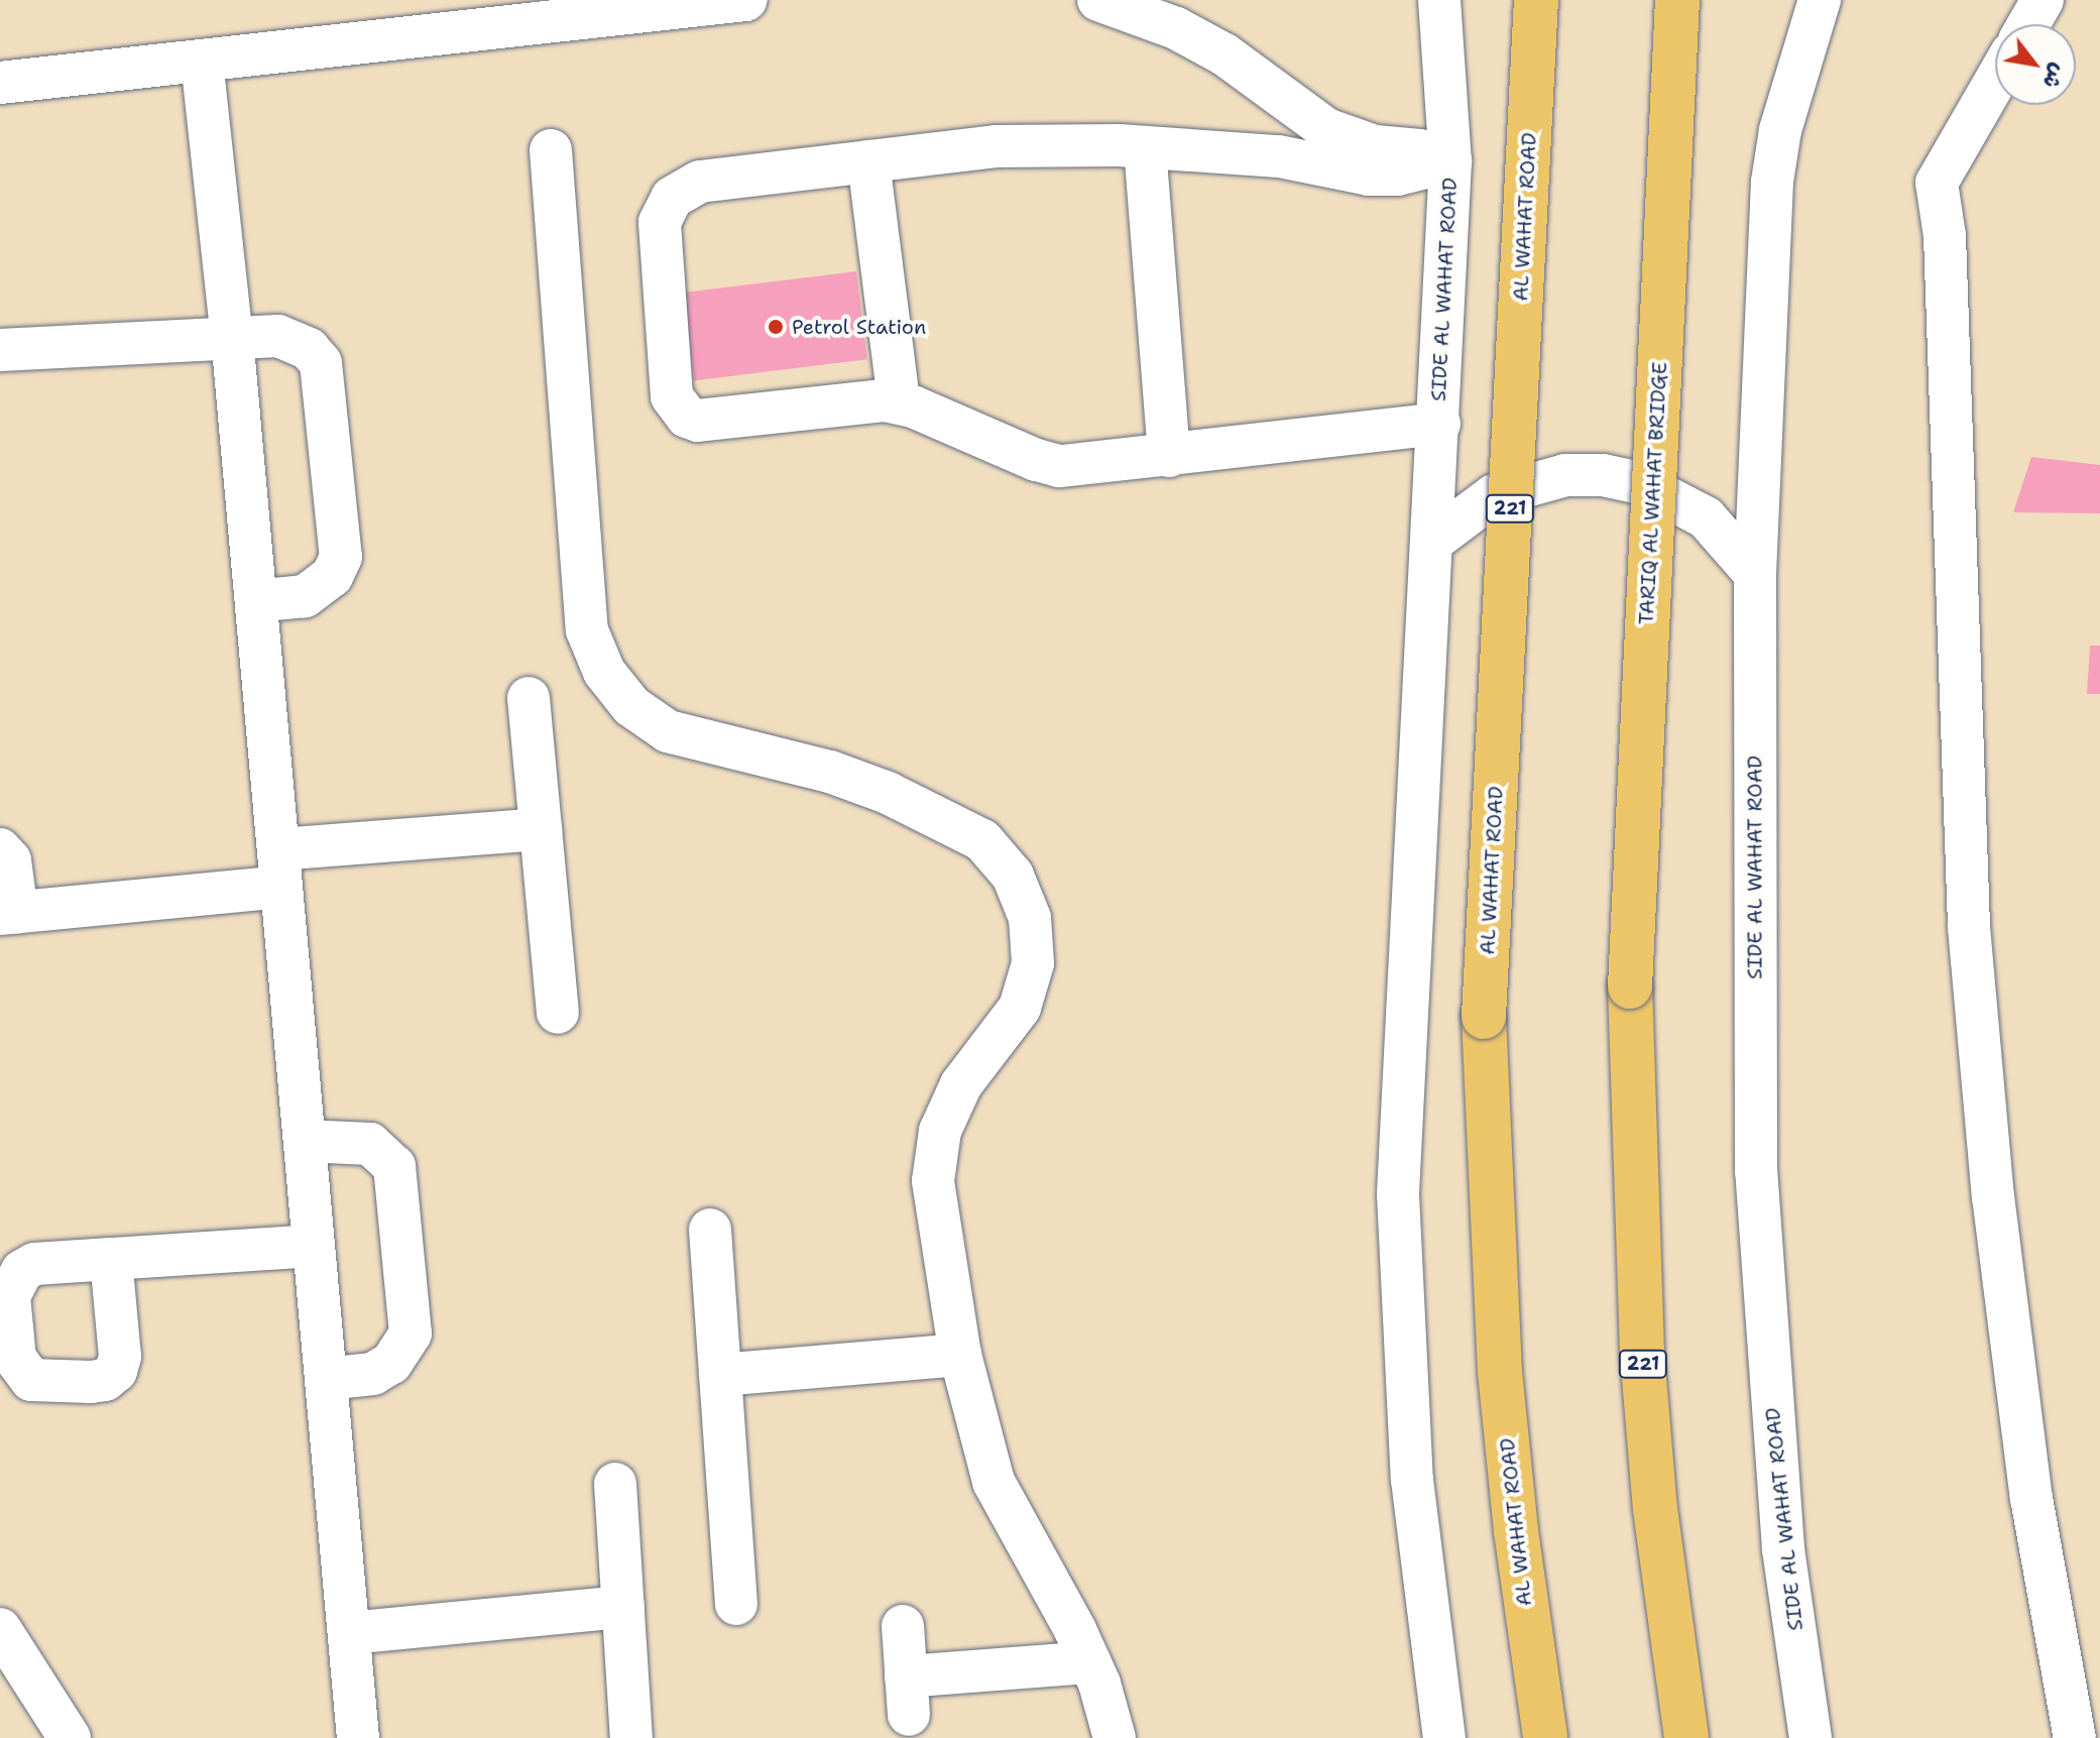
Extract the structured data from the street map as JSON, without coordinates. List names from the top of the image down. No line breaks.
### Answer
{"streets":{"highway":["AL WAHAT ROAD","TARIQ AL WAHAT BRIDGE","221"],"street":["SIDE AL WAHAT ROAD"]},"places":["Petrol Station"],"north":"bottom right"}
